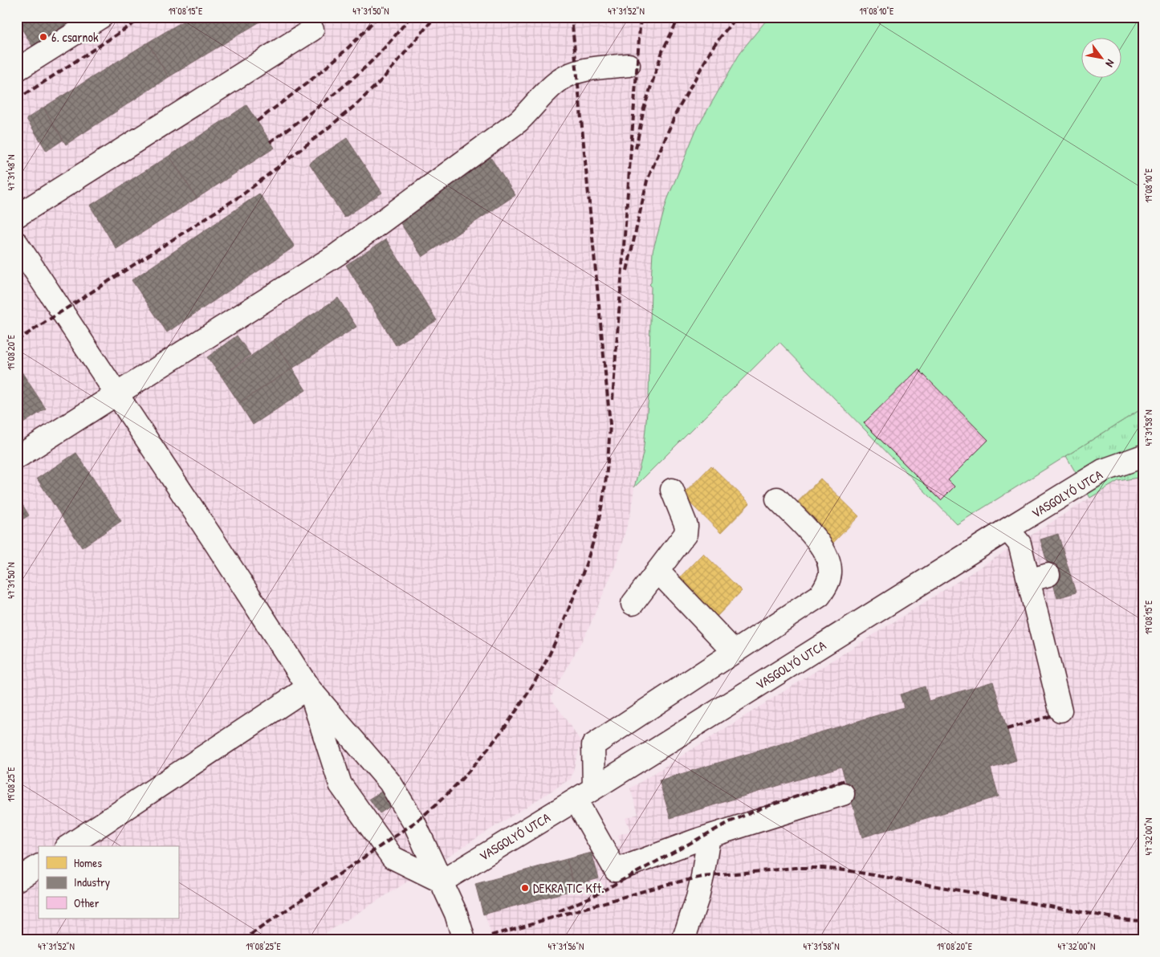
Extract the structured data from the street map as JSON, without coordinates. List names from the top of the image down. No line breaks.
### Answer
{"streets":{"street":["VASGOLYÓ UTCA"]},"places":["6. csarnok","DEKRA TIC Kft."],"legend":["Homes","Industry","Other"],"north":"bottom right","coordinates":["19°08'15\"E","47°31'50\"N","47°31'52\"N","19°08'10\"E","47°31'48\"N","19°08'20\"E","47°31'58\"N","19°08'25\"E","47°32'00\"N","47°31'56\"N"]}
